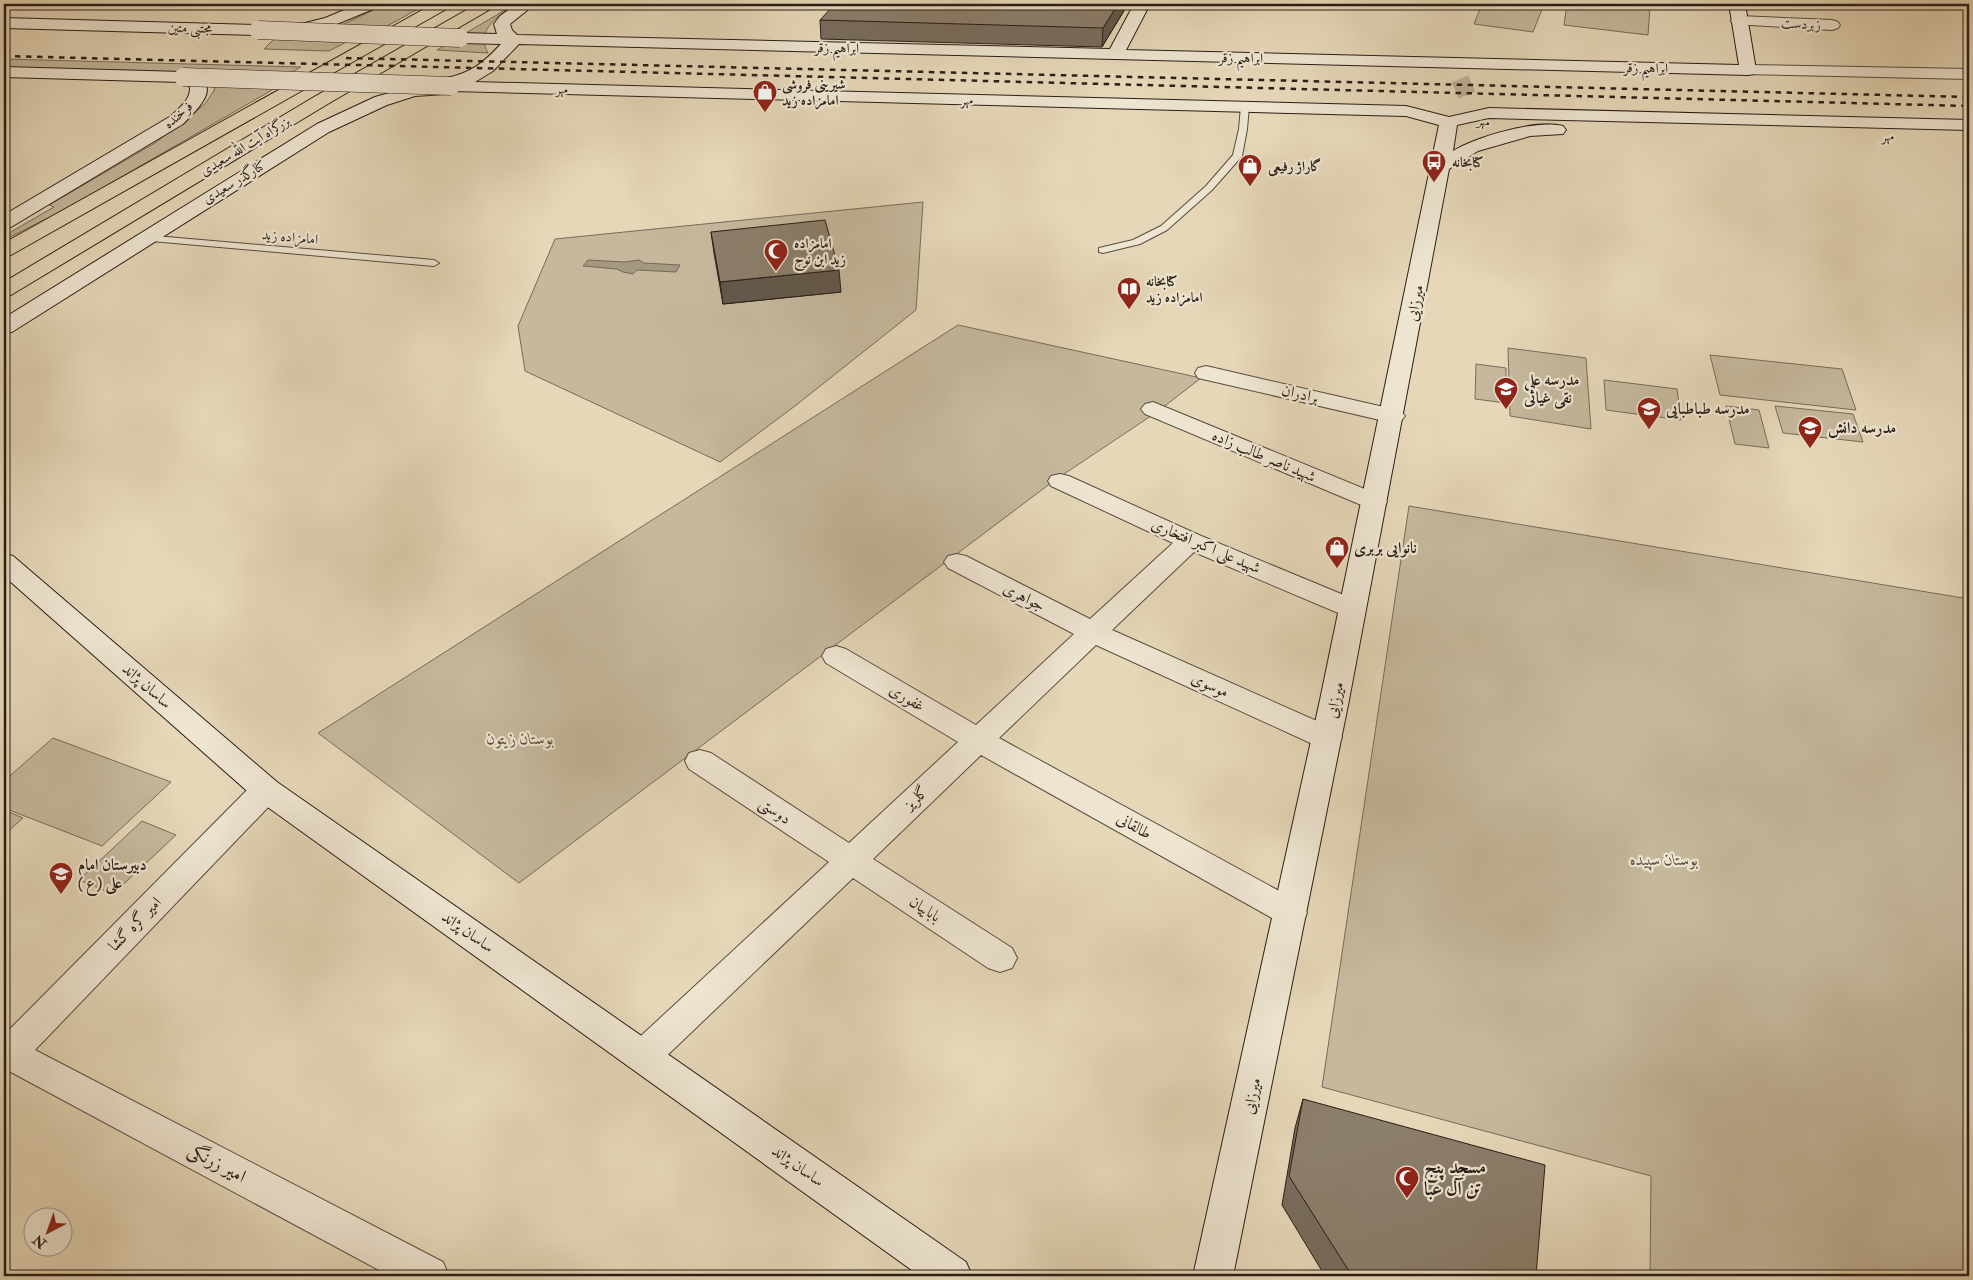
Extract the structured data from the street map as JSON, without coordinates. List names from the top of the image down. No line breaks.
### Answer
{"streets":{"highway":["بزرگراه آیت الله سعیدی"],"street":["زبردست","مجتبی متین","ابراهیم زقر","مهر","فرخنده","کنارگذر سعیدی","میرزایی","برادران","شهید ناصر طالب زاده","شهید علی اکبر افتخاری","جواهری","موسوی","ساسان پژاند","غفوری","گلریز","دوستی","طالقانی","باباییان","امیر گره گشا","امیر زرنگی"],"lane":["امامزاده زید"]},"crossings":[["مجتبی متین","ابراهیم زقر"],["مهر","کنارگذر سعیدی"],["مهر","میرزایی"],["کنارگذر سعیدی","امامزاده زید"],["میرزایی","برادران"],["میرزایی","شهید ناصر طالب زاده"],["میرزایی","شهید علی اکبر افتخاری"],["میرزایی","موسوی"],["میرزایی","طالقانی"],["شهید علی اکبر افتخاری","گلریز"],["جواهری","موسوی"],["جواهری","گلریز"],["موسوی","گلریز"],["ساسان پژاند","گلریز"],["ساسان پژاند","امیر گره گشا"],["غفوری","گلریز"],["غفوری","طالقانی"],["گلریز","دوستی"],["گلریز","طالقانی"],["گلریز","باباییان"],["دوستی","باباییان"],["امیر گره گشا","امیر زرنگی"]],"parks":["بوستان زیتون","بوستان سپیده"],"places":{"shop":["شیرینی فروشی امامزاده زید","گاراژ رفیعی","نانوایی بربری"],"bus stop":["کتابخانه"],"mosque":["امامزاده زید ابن نوح","مسجد پنج تن آل عبا"],"library":["کتابخانه امامزاده زید"],"school or university":["مدرسه علی نقی غیاثی","مدرسه طباطبایی","مدرسه دانش","دبیرستان امام علی ( ع )"]},"north":"bottom left"}
